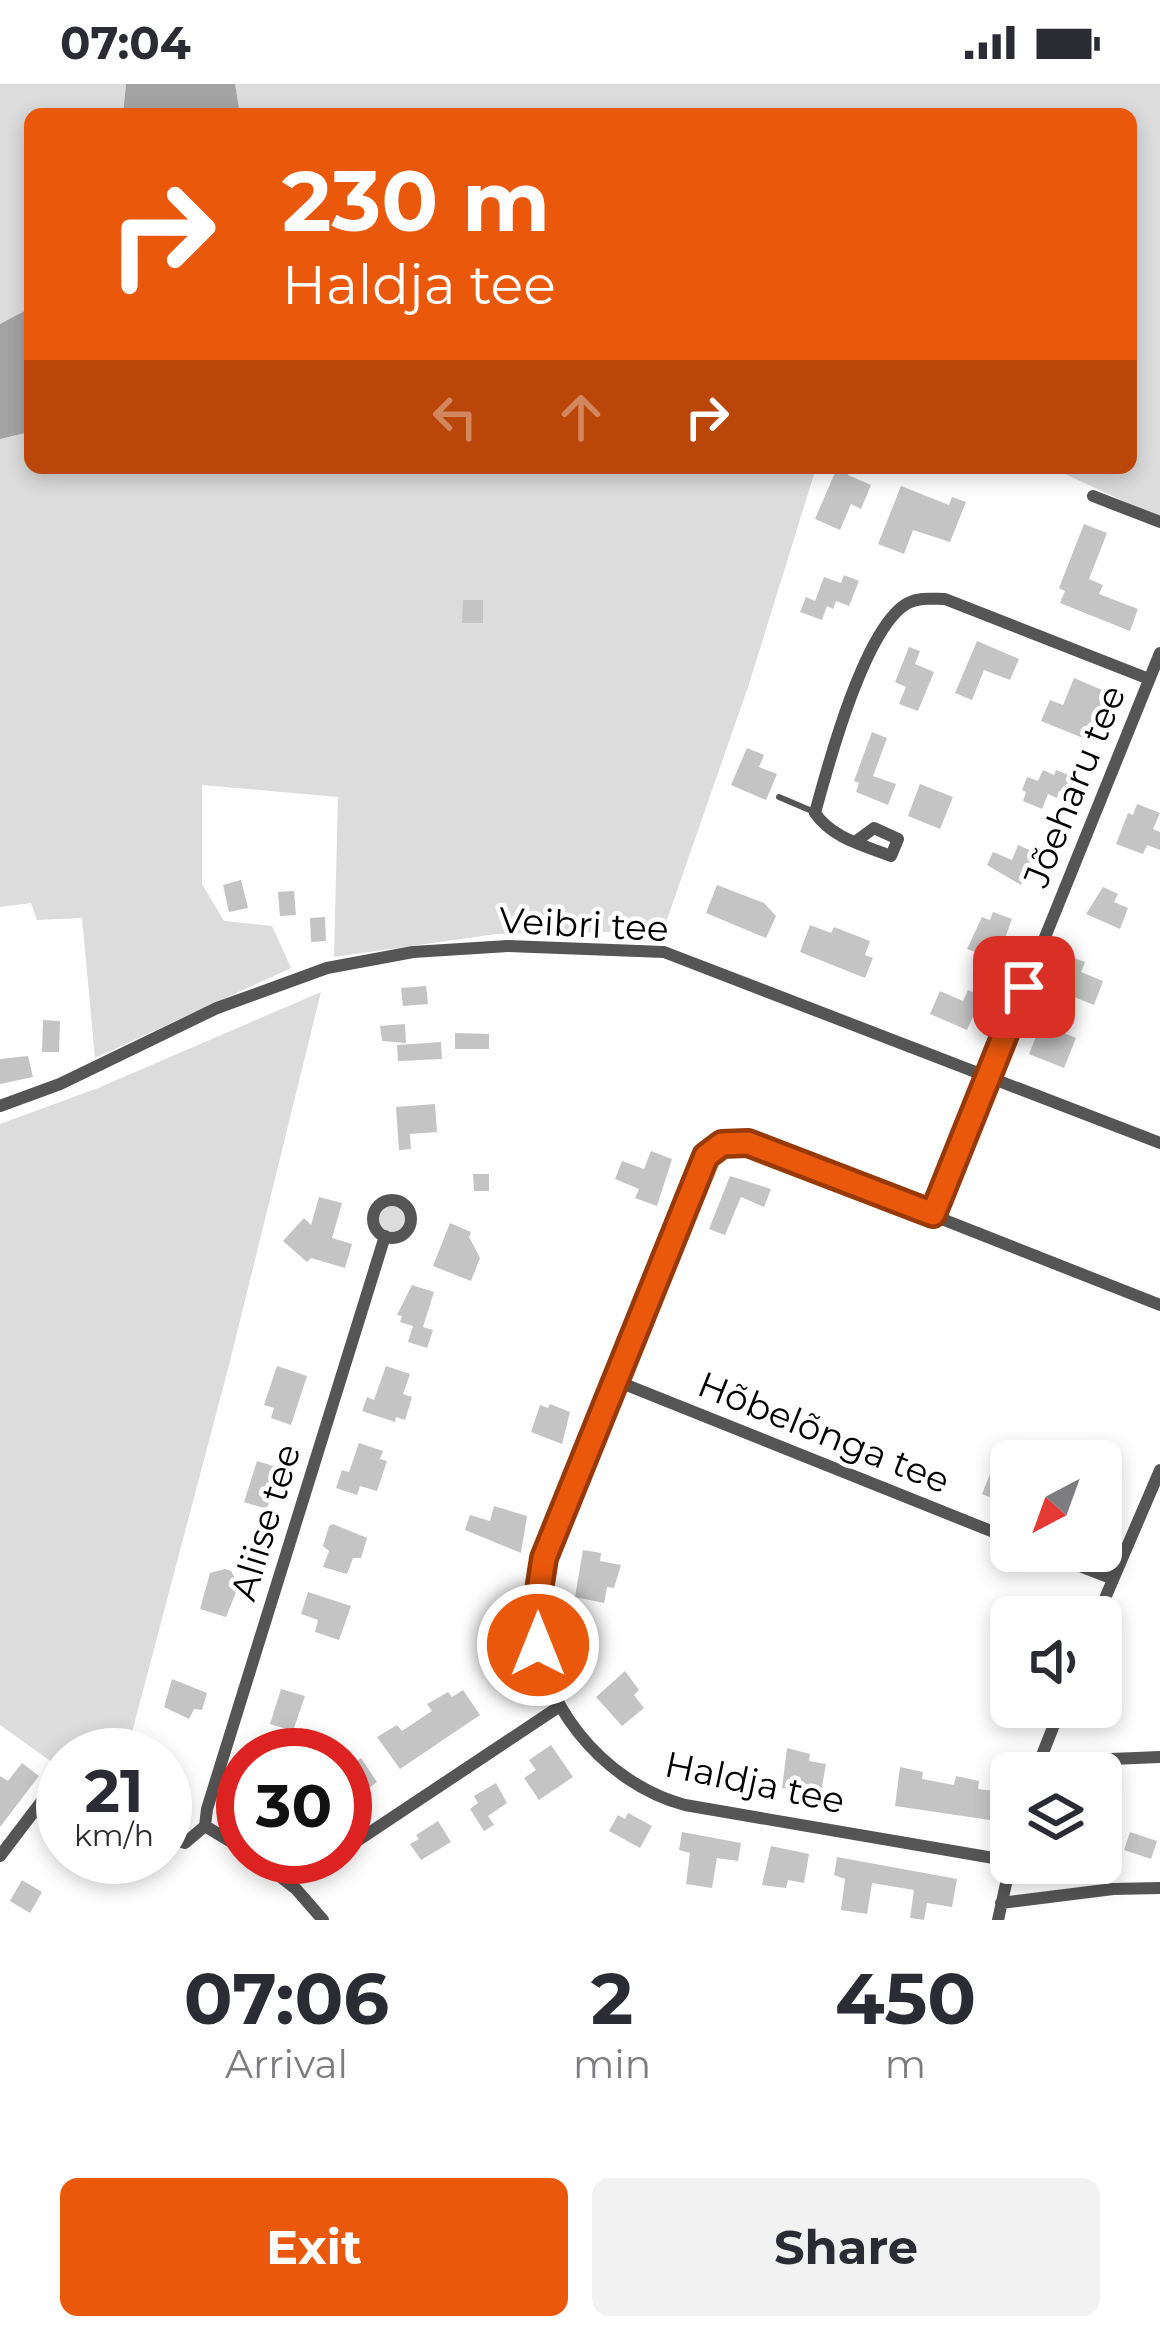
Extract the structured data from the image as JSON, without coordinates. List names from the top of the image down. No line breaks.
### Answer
{"streets":{"street":["Jõeharu tee","Veibri tee","Hõbelõnga tee","Aliise tee","Haldja tee"]},"crossings":[["Jõeharu tee","Veibri tee"],["Hõbelõnga tee","Haldja tee"]],"north":"bottom left","page":{"status":"07:04","turn":["230 m","Haldja tee"],"speed":"21 km/h","limit":"30","eta":["07:06","Arrival","2","min","450","m"],"buttons":["Exit","Share"]}}
